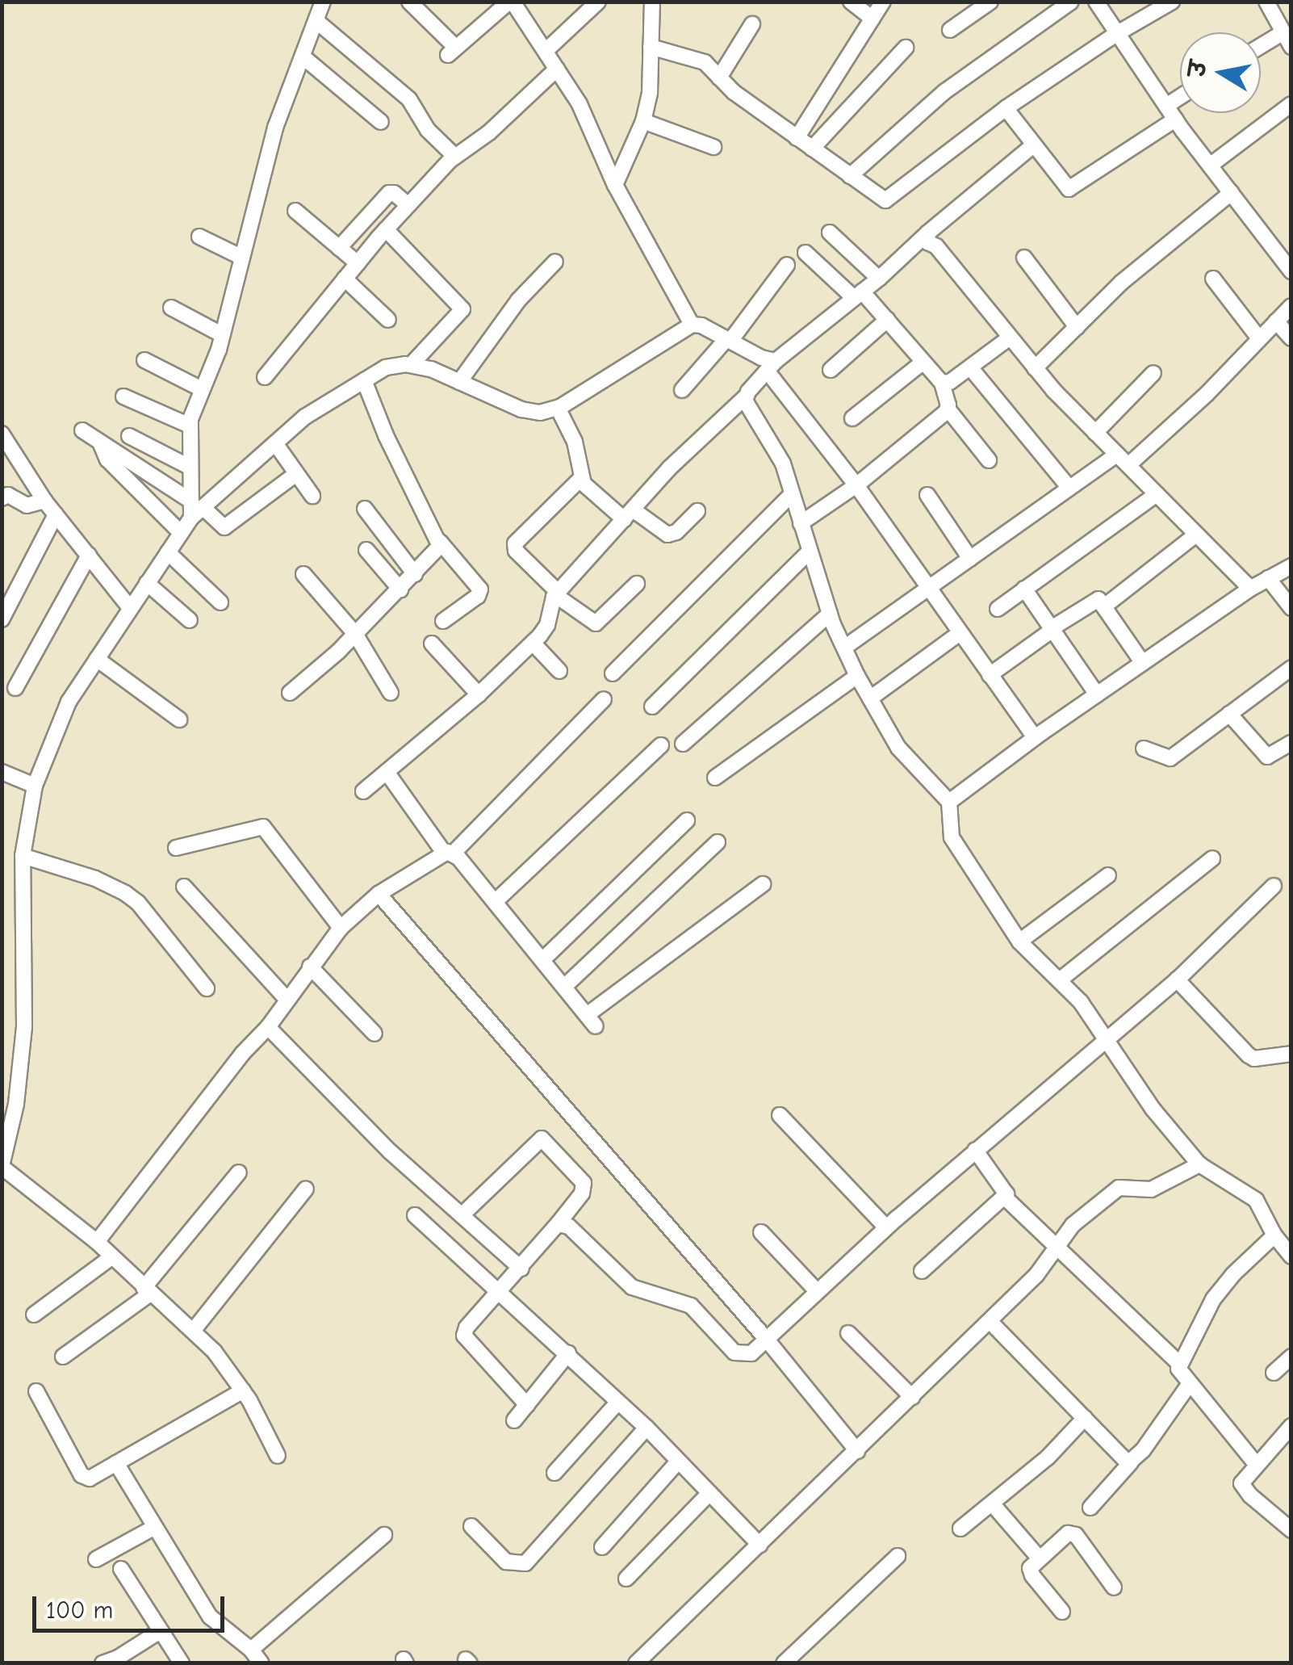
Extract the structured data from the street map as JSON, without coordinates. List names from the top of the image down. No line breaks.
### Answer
{"scale_bar":"100 m","north":"left"}
